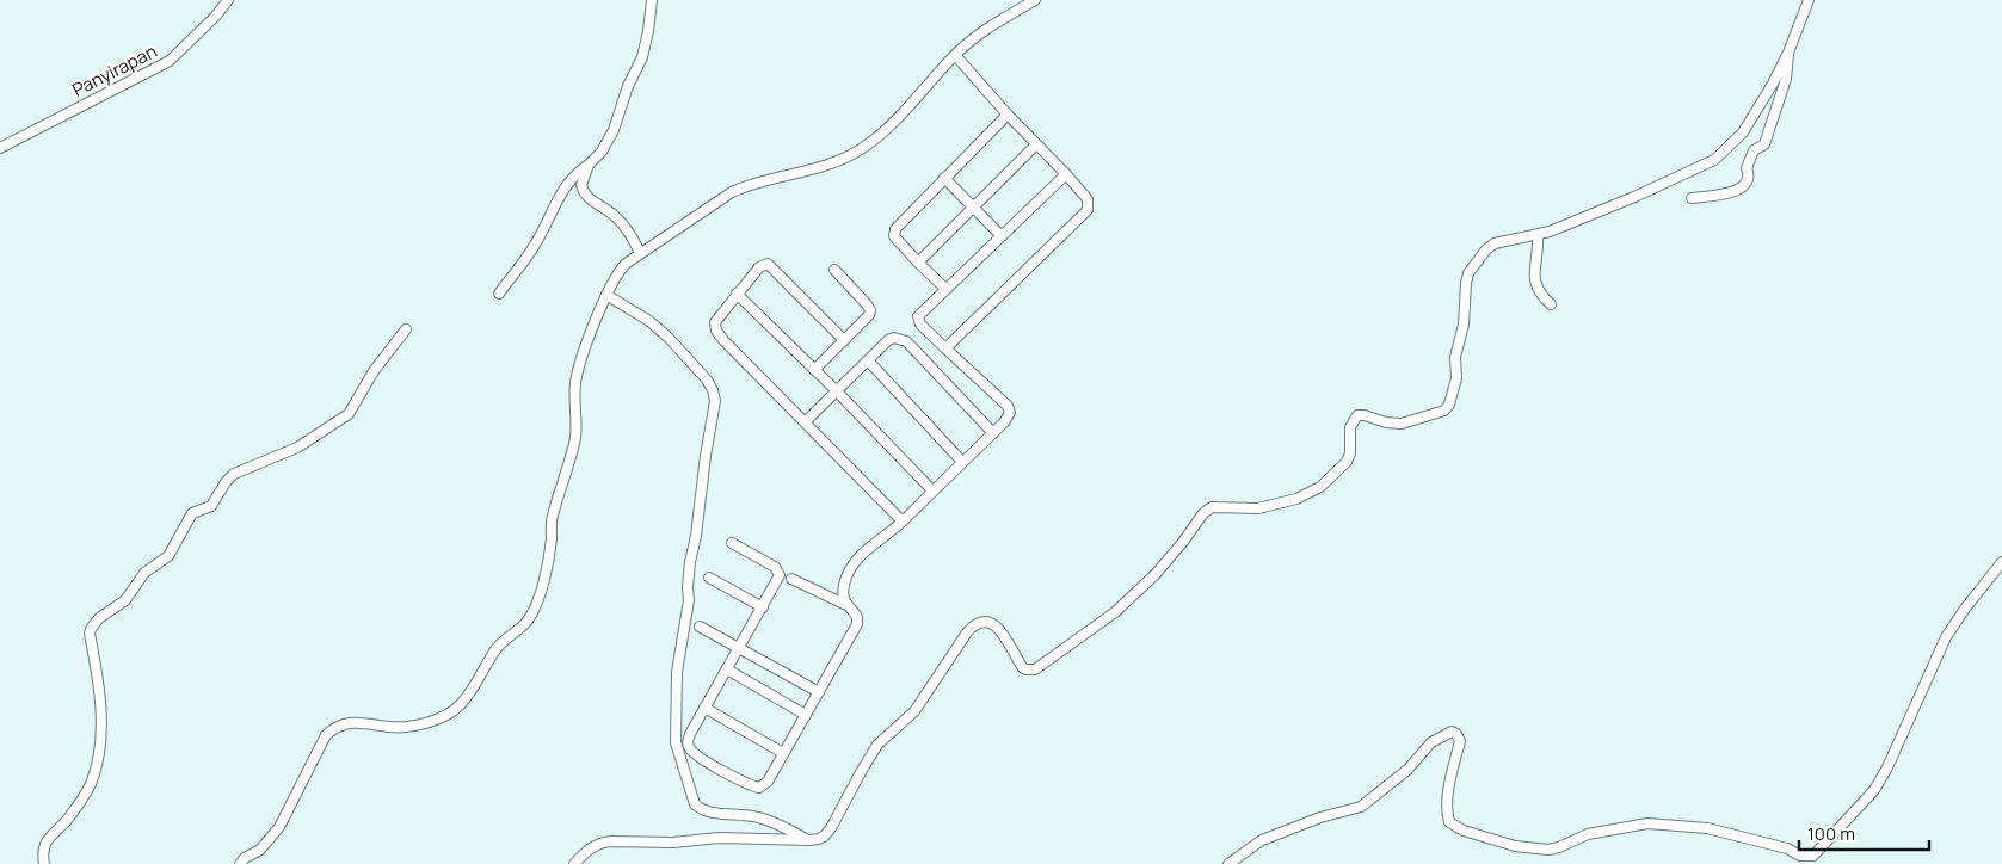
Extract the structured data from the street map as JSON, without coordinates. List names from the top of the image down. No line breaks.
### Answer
{"streets":{"street":["Panyirapan"]},"scale_bar":"100 m"}
